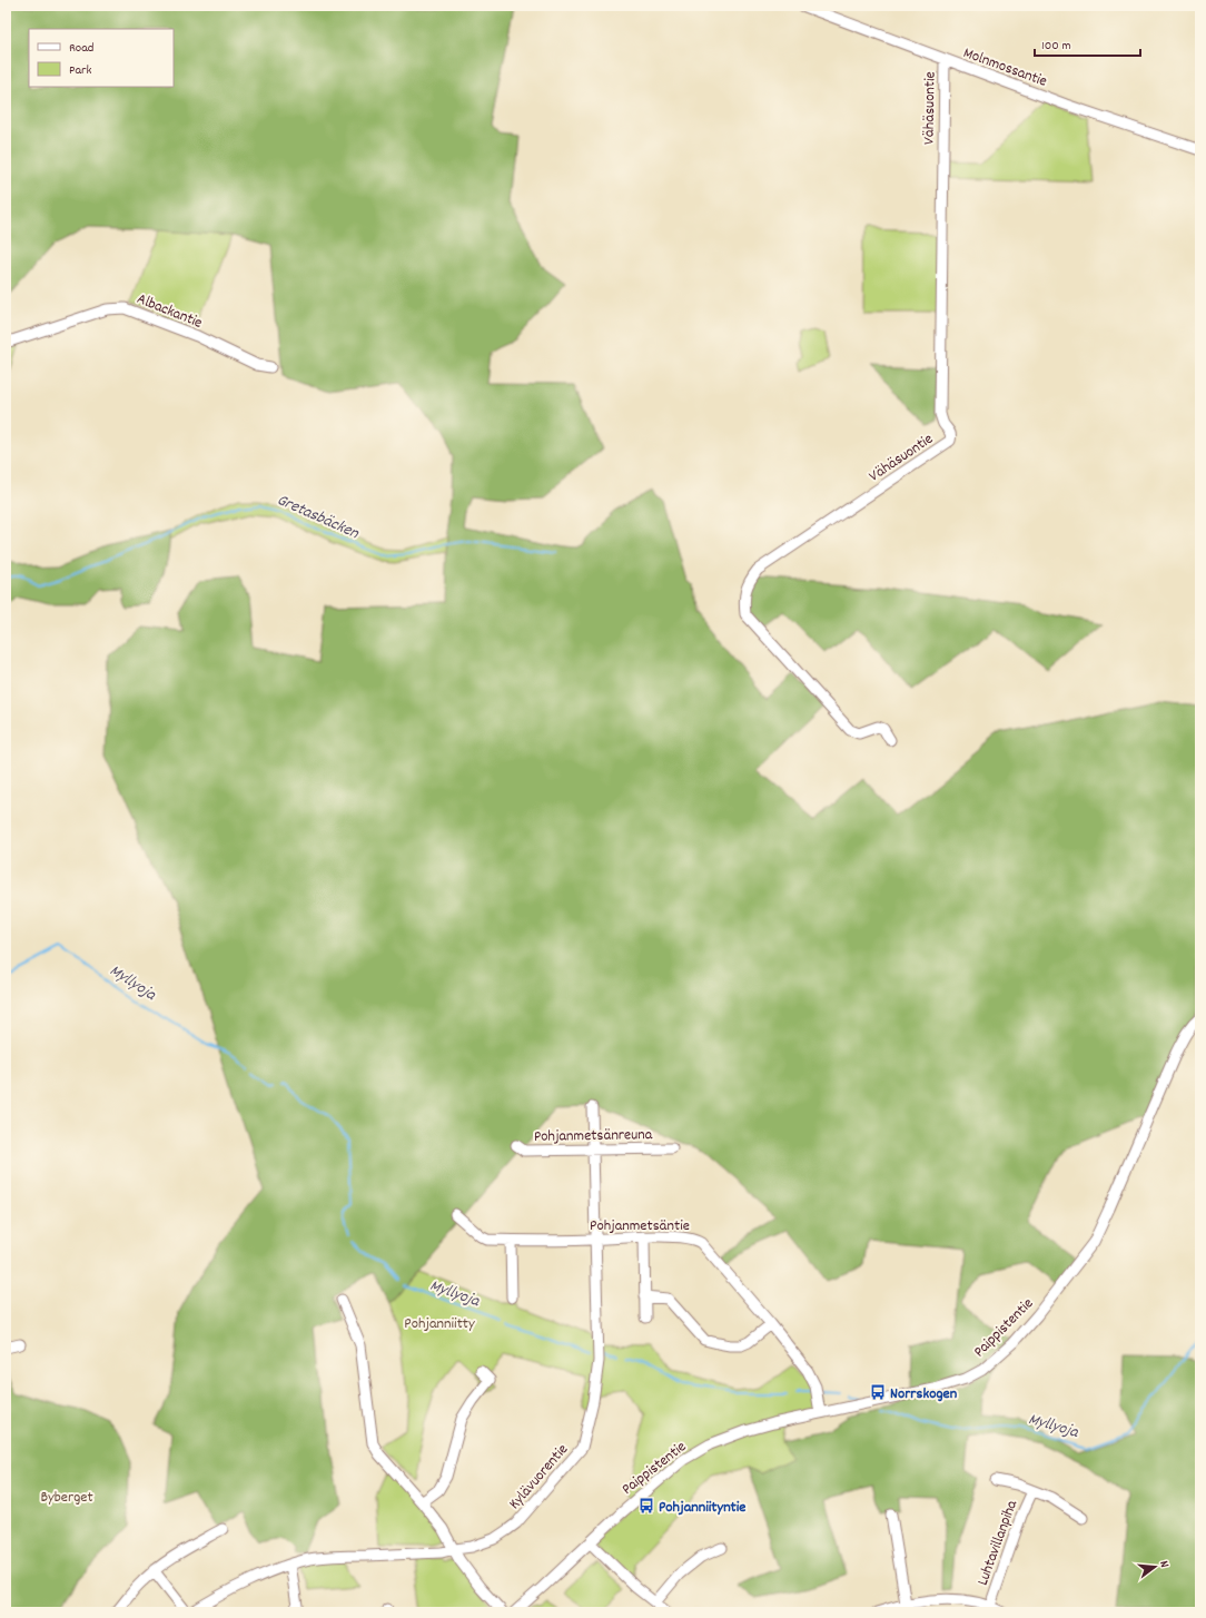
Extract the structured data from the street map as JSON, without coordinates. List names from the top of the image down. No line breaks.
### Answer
{"streets":{"street":["Molnmossantie","Vähäsuontie","Albackantie","Pohjanmetsänreuna","Pohjanmetsäntie","Paippistentie","Kylävuorentie","Luhtavillanpiha"]},"crossings":[["Molnmossantie","Vähäsuontie"],["Pohjanmetsänreuna","Kylävuorentie"],["Pohjanmetsäntie","Paippistentie"],["Pohjanmetsäntie","Kylävuorentie"]],"water":["Gretasbäcken","Myllyoja"],"parks":["Pohjanniitty","Byberget"],"places":{"bus stop":["Norrskogen","Pohjanniityntie"]},"legend":["Road","Park"],"scale_bar":"100 m","north":"right"}
